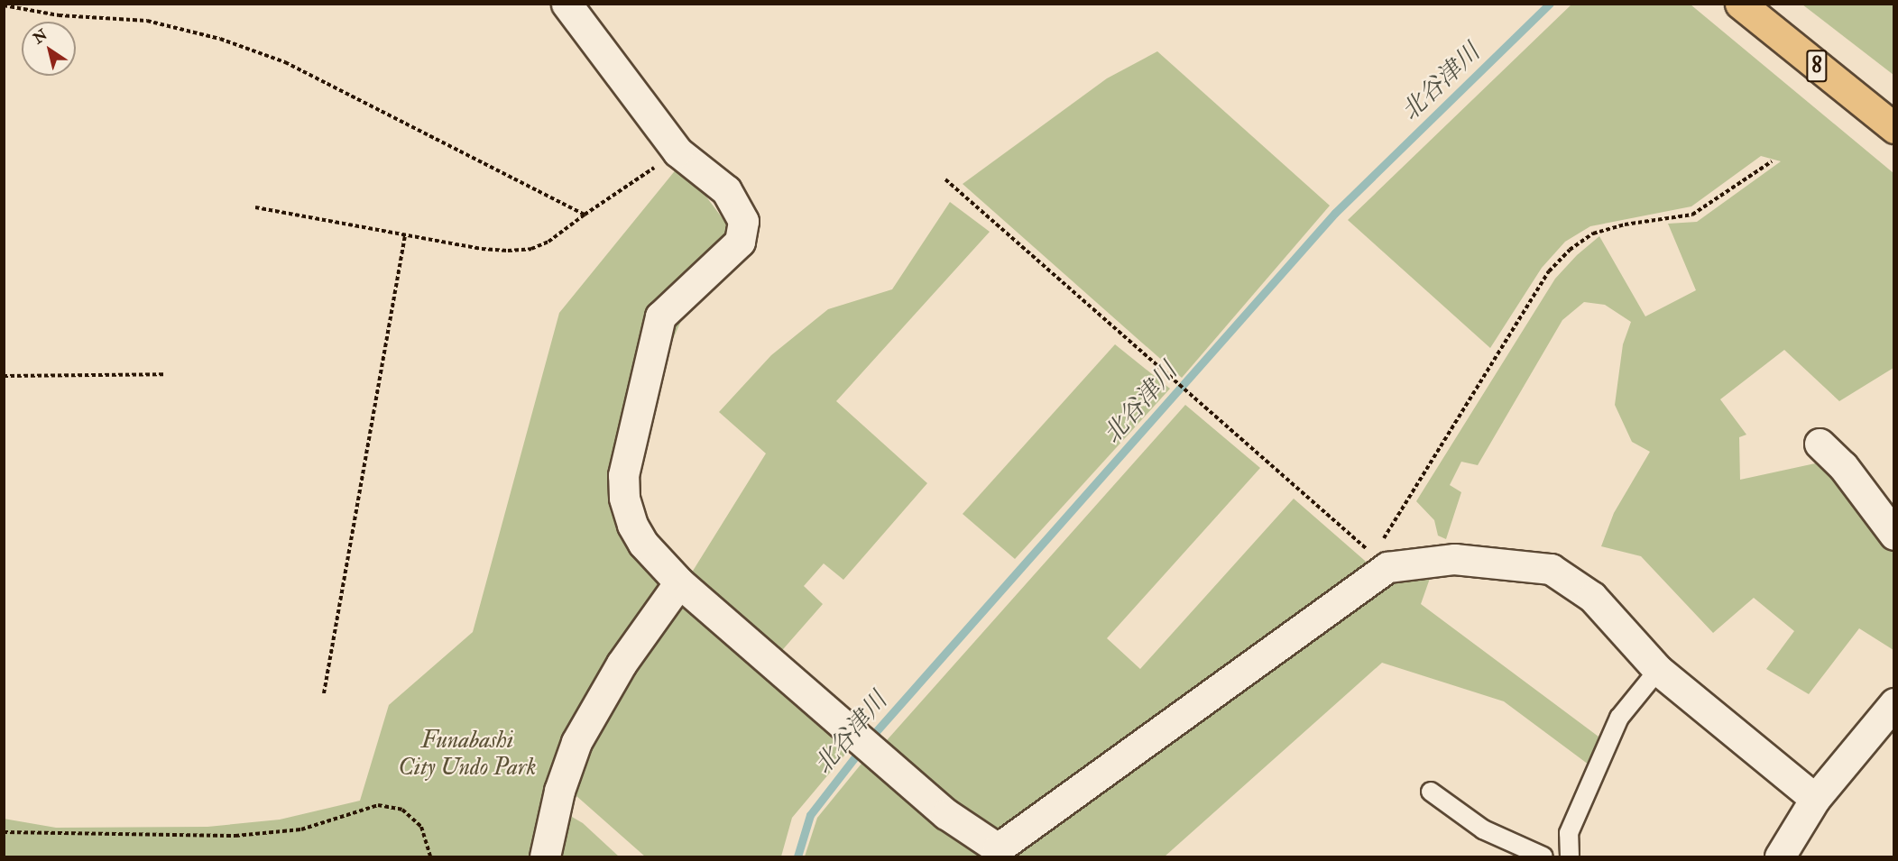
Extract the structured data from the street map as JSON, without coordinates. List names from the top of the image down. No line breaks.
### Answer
{"streets":{"main road":["8"]},"water":["北谷津川"],"parks":["Funabashi City Undo Park"],"north":"top left"}
